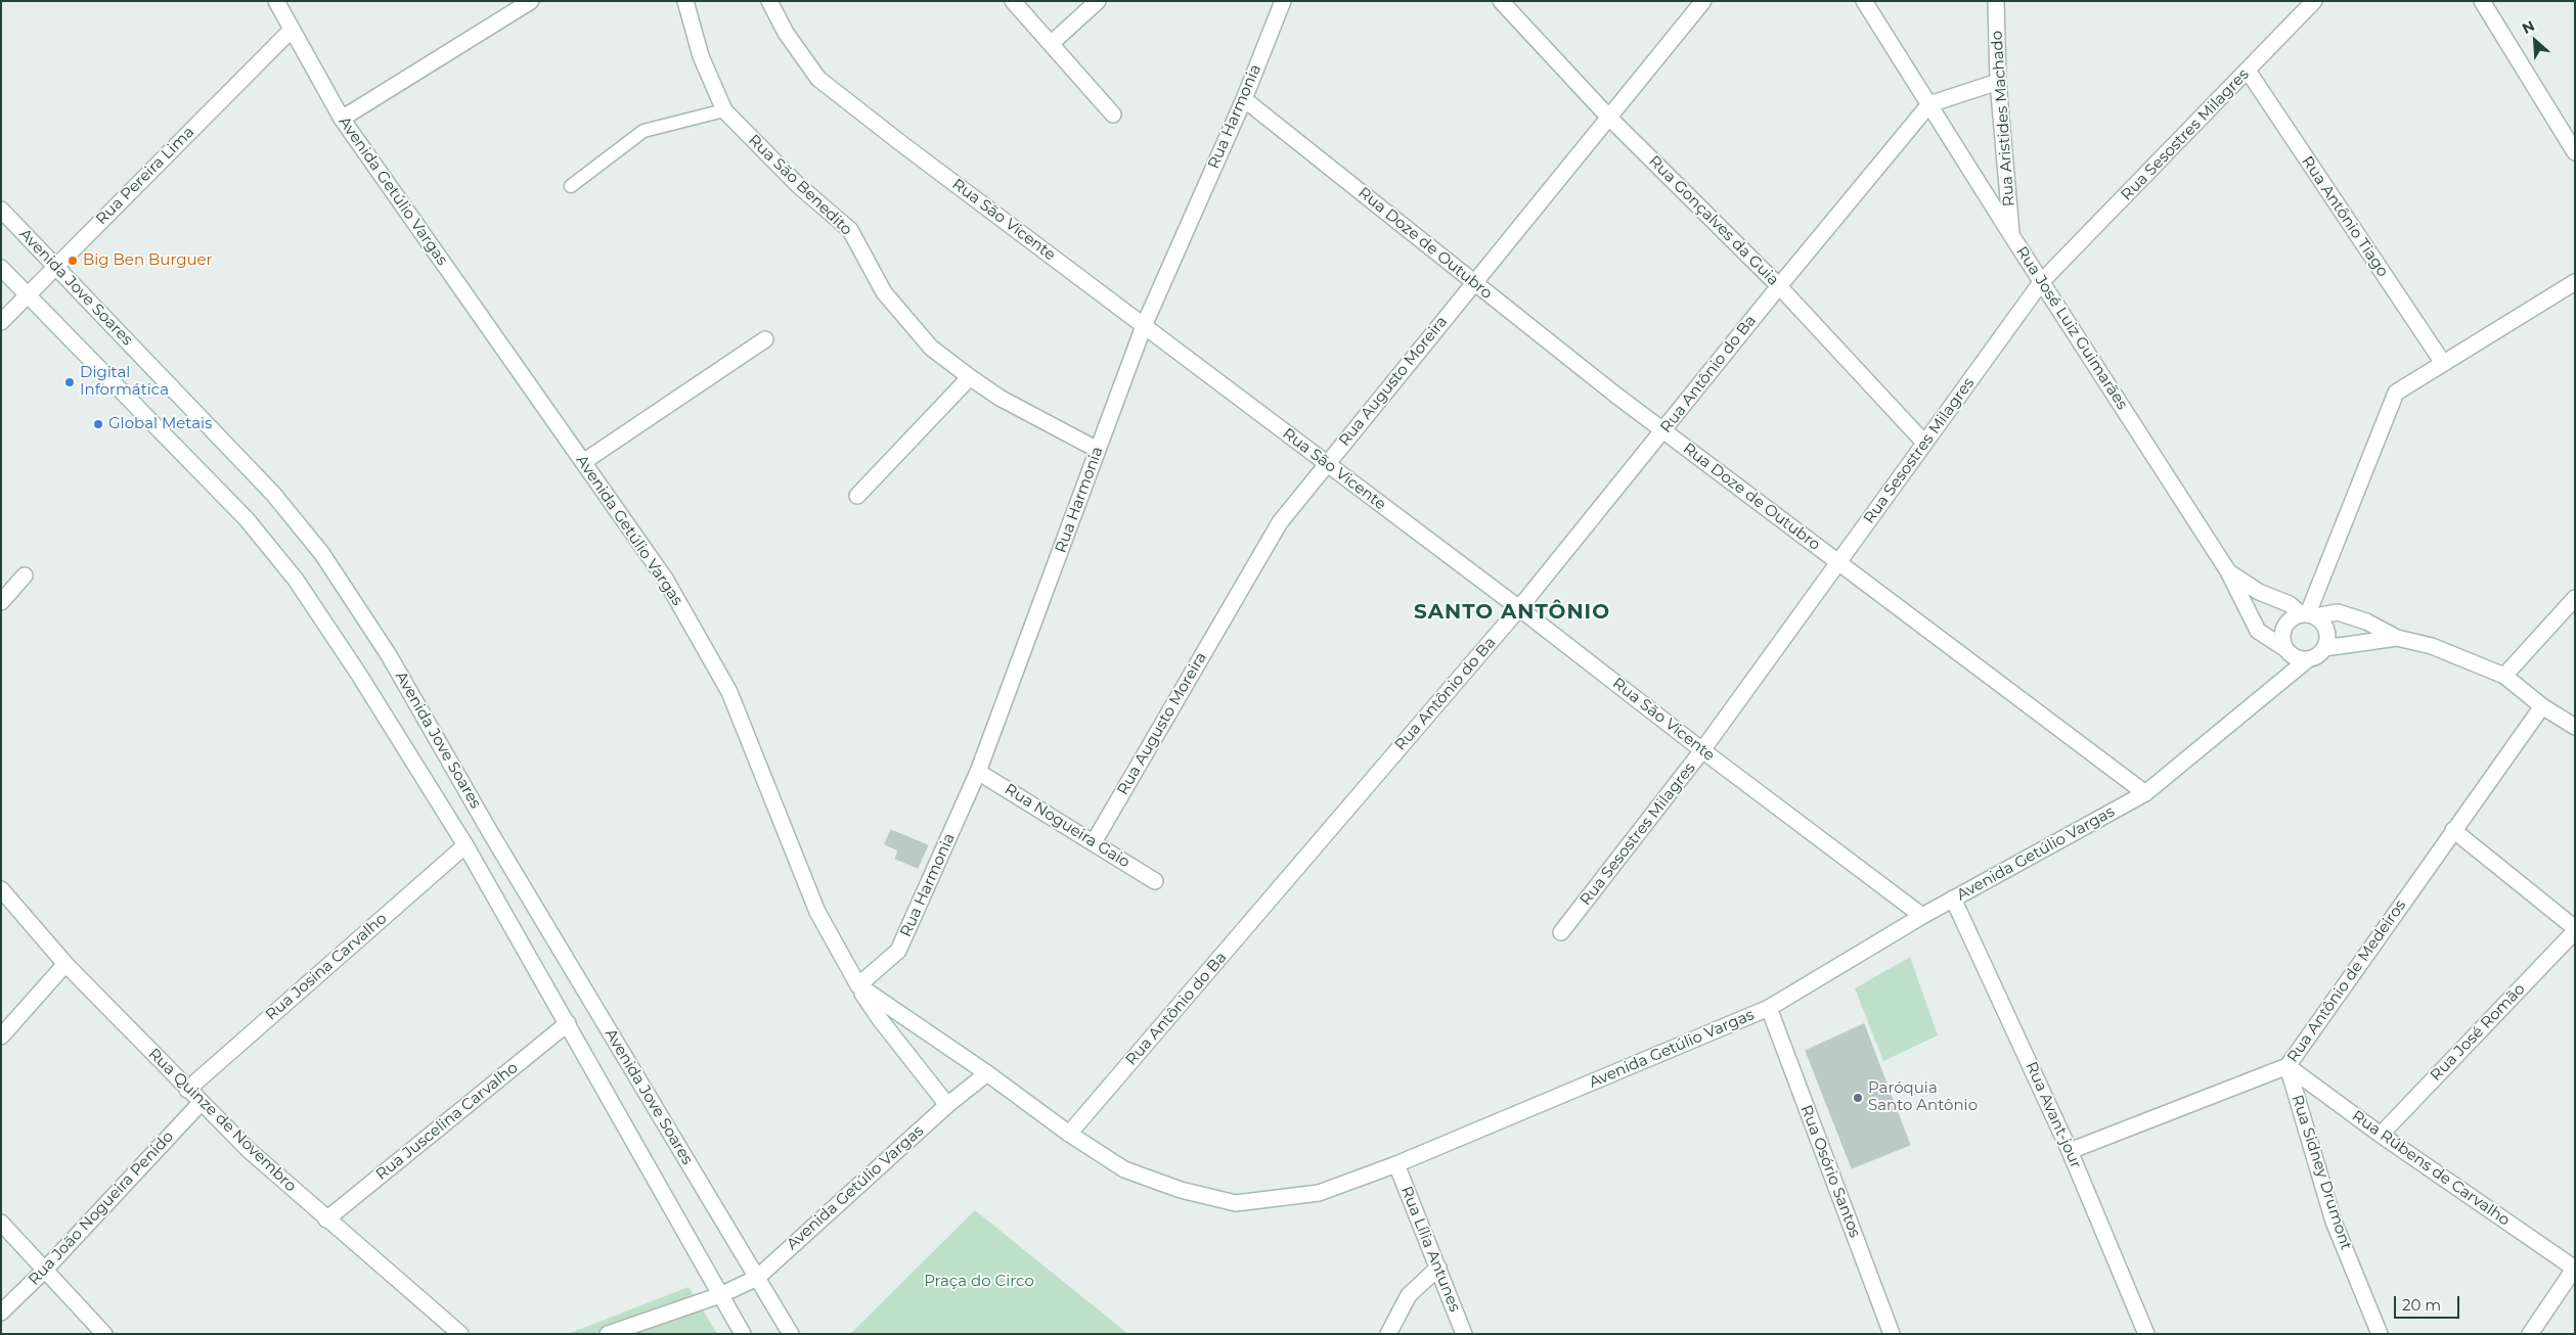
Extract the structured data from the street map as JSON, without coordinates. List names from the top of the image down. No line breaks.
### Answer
{"streets":{"street":["Rua Harmonia","Rua Aristides Machado","Rua Sesostres Milagres","Rua Pereira Lima","Rua São Benedito","Avenida Getúlio Vargas","Rua Antônio Tiago","Rua São Vicente","Rua Gonçalves da Guia","Rua Doze de Outubro","Avenida Jove Soares","Rua José Luiz Guimarães","Rua Antônio do Ba","Rua Augusto Moreira","Rua Nogueira Gaio","Rua Josina Carvalho","Rua Antônio de Medeiros","Rua José Romão","Rua Avant-jour","Rua Quinze de Novembro","Rua Juscelina Carvalho","Rua Rúbens de Carvalho","Rua Osório Santos","Rua Sidney Drumont","Rua João Nogueira Penido","Rua Lília Antunes"]},"crossings":[["Rua Harmonia","Rua São Benedito"],["Rua Harmonia","Avenida Getúlio Vargas"],["Rua Harmonia","Rua São Vicente"],["Rua Harmonia","Rua Doze de Outubro"],["Rua Harmonia","Rua Nogueira Gaio"],["Rua Aristides Machado","Rua José Luiz Guimarães"],["Rua Sesostres Milagres","Rua Antônio Tiago"],["Rua Sesostres Milagres","Rua São Vicente"],["Rua Sesostres Milagres","Rua Gonçalves da Guia"],["Rua Sesostres Milagres","Rua Doze de Outubro"],["Rua Sesostres Milagres","Rua José Luiz Guimarães"],["Rua Pereira Lima","Avenida Getúlio Vargas"],["Rua Pereira Lima","Avenida Jove Soares"],["Avenida Getúlio Vargas","Rua São Vicente"],["Avenida Getúlio Vargas","Rua Doze de Outubro"],["Avenida Getúlio Vargas","Avenida Jove Soares"],["Avenida Getúlio Vargas","Rua José Luiz Guimarães"],["Avenida Getúlio Vargas","Rua Antônio do Ba"],["Avenida Getúlio Vargas","Rua Avant-jour"],["Avenida Getúlio Vargas","Rua Osório Santos"],["Avenida Getúlio Vargas","Rua Lília Antunes"],["Rua São Vicente","Rua Antônio do Ba"],["Rua São Vicente","Rua Augusto Moreira"],["Rua Gonçalves da Guia","Rua Antônio do Ba"],["Rua Gonçalves da Guia","Rua Augusto Moreira"],["Rua Doze de Outubro","Rua Antônio do Ba"],["Rua Doze de Outubro","Rua Augusto Moreira"],["Avenida Jove Soares","Rua Josina Carvalho"],["Avenida Jove Soares","Rua Juscelina Carvalho"],["Rua José Luiz Guimarães","Rua Antônio do Ba"],["Rua Augusto Moreira","Rua Nogueira Gaio"],["Rua Josina Carvalho","Rua Quinze de Novembro"],["Rua Antônio de Medeiros","Rua Avant-jour"],["Rua Antônio de Medeiros","Rua Rúbens de Carvalho"],["Rua Antônio de Medeiros","Rua Sidney Drumont"],["Rua José Romão","Rua Rúbens de Carvalho"],["Rua Quinze de Novembro","Rua Juscelina Carvalho"],["Rua Quinze de Novembro","Rua João Nogueira Penido"],["Rua Rúbens de Carvalho","Rua Sidney Drumont"]],"districts":["SANTO ANTÔNIO"],"parks":["Praça do Circo"],"places":["Big Ben Burguer","Digital Informática","Global Metais","Paróquia Santo Antônio"],"scale_bar":"20 m","north":"top left"}
